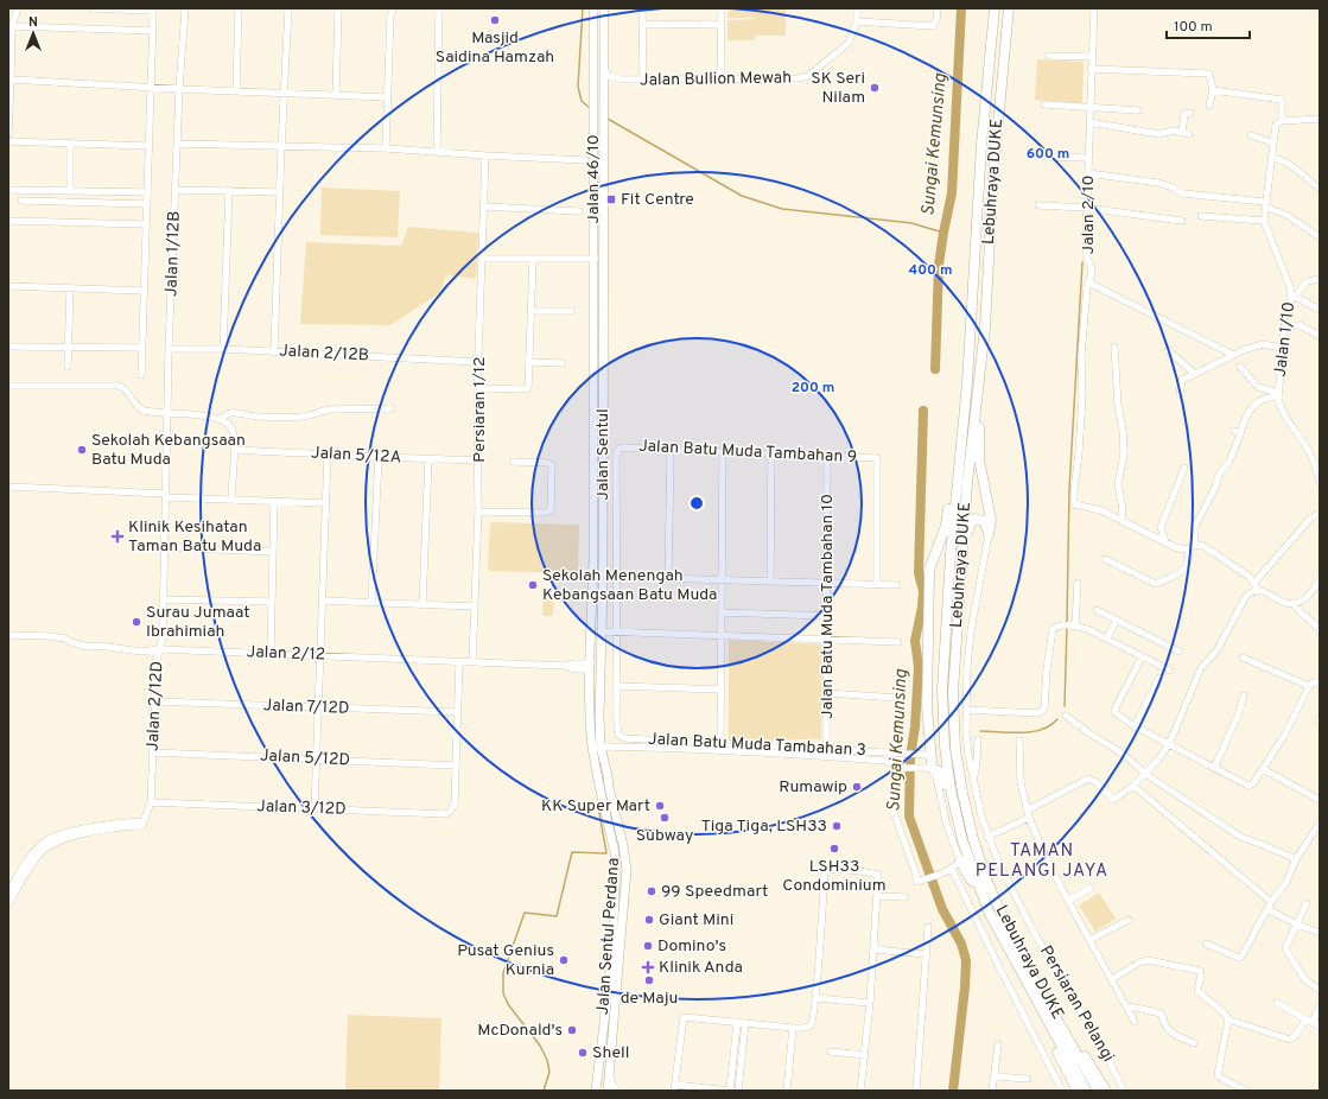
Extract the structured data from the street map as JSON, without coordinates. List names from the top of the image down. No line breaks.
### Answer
{"streets":{"highway":["Lebuhraya DUKE"],"main road":["Jalan 46/10","Jalan Sentul","Jalan Sentul Perdana"],"street":["Jalan Bullion Mewah","Jalan 2/10","Jalan 1/12B","Jalan 1/10","Jalan 2/12B","Persiaran 1/12","Jalan Batu Muda Tambahan 9","Jalan 5/12A","Jalan Batu Muda Tambahan 10","Jalan 2/12","Jalan 2/12D","Jalan 7/12D","Jalan Batu Muda Tambahan 3","Jalan 5/12D","Jalan 3/12D","Persiaran Pelangi"]},"crossings":[["Jalan Bullion Mewah","Jalan 46/10"],["Jalan 46/10","Jalan Sentul"],["Jalan 1/12B","Jalan 2/12B"],["Jalan 1/12B","Jalan 2/12D"],["Jalan 2/12B","Persiaran 1/12"],["Persiaran 1/12","Jalan 5/12A"],["Persiaran 1/12","Jalan 2/12"],["Jalan Batu Muda Tambahan 9","Jalan Batu Muda Tambahan 10"],["Jalan Batu Muda Tambahan 10","Jalan Batu Muda Tambahan 3"],["Jalan 2/12","Jalan 2/12D"],["Jalan 2/12","Jalan Sentul Perdana"],["Jalan 2/12D","Jalan 7/12D"],["Jalan 2/12D","Jalan 5/12D"],["Jalan 2/12D","Jalan 3/12D"],["Jalan 5/12D","Jalan 3/12D"]],"districts":["TAMAN PELANGI JAYA"],"water":["Sungai Kemunsing"],"places":{"other":["Masjid Saidina Hamzah","SK Seri Nilam","Sekolah Kebangsaan Batu Muda","Sekolah Menengah Kebangsaan Batu Muda","Surau Jumaat Ibrahimiah","Rumawip","KK Super Mart","Subway","Tiga Tiga, LSH33","LSH33 Condominium","99 Speedmart","Giant Mini","Domino's","Pusat Genius Kurnia","de Maju","McDonald's","Shell"],"transit":["Fit Centre"],"health":["Klinik Kesihatan Taman Batu Muda","Klinik Anda"]},"scale_bar":"100 m","north":"top","rings":["600 m","400 m","200 m"]}
